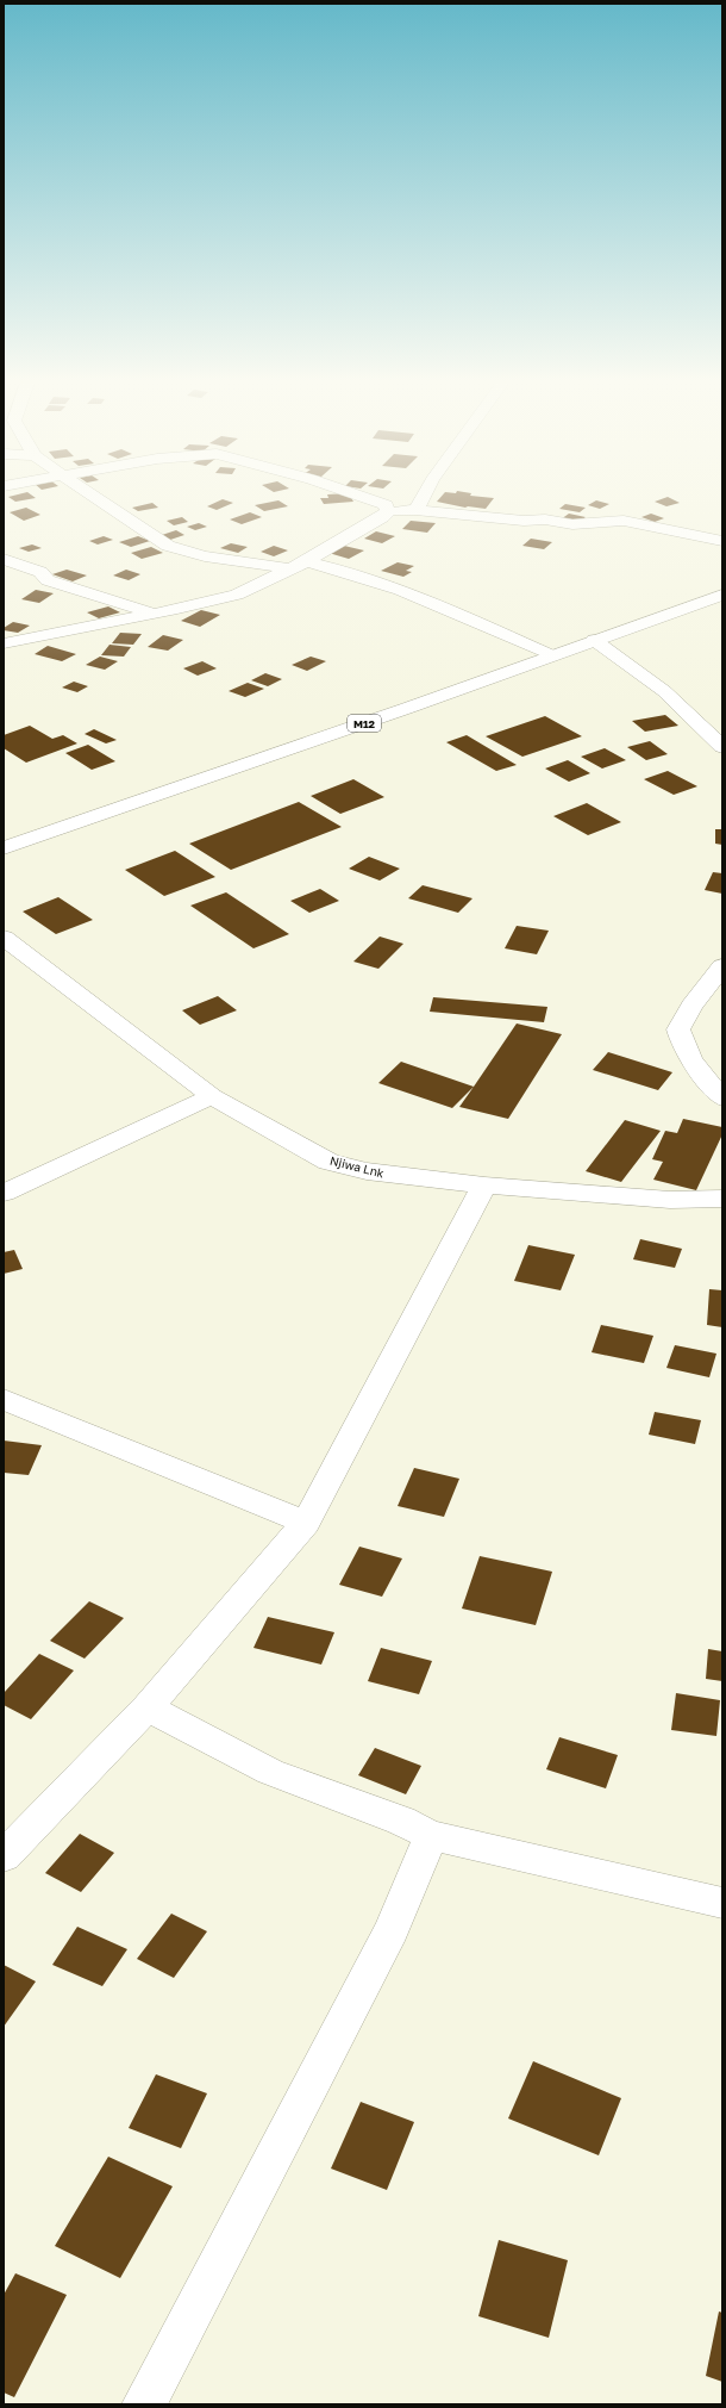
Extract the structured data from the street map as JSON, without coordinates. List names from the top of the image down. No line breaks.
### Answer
{"streets":{"main road":["M12","Njiwa Lnk"]}}
